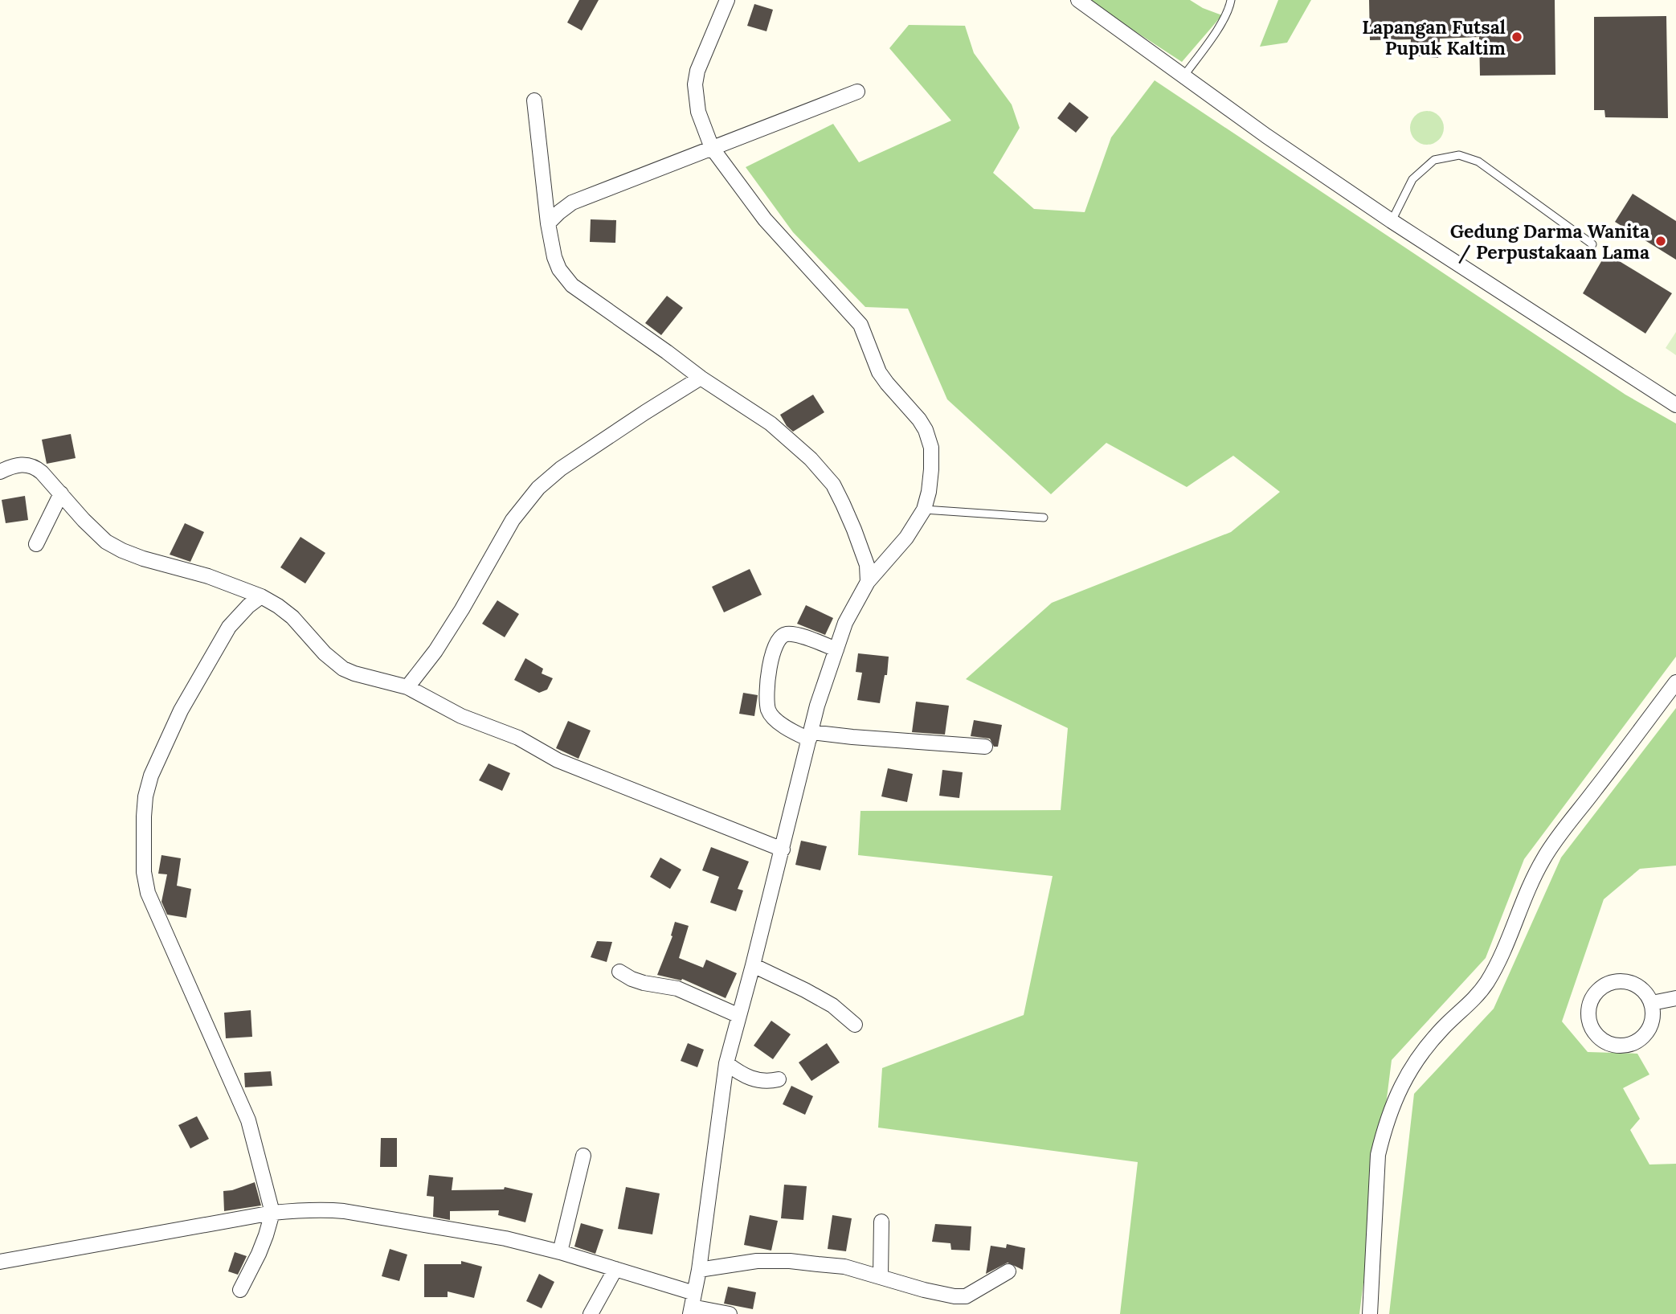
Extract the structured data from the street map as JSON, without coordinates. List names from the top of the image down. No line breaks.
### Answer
{"places":["Lapangan Futsal Pupuk Kaltim","Gedung Darma Wanita / Perpustakaan Lama"]}
